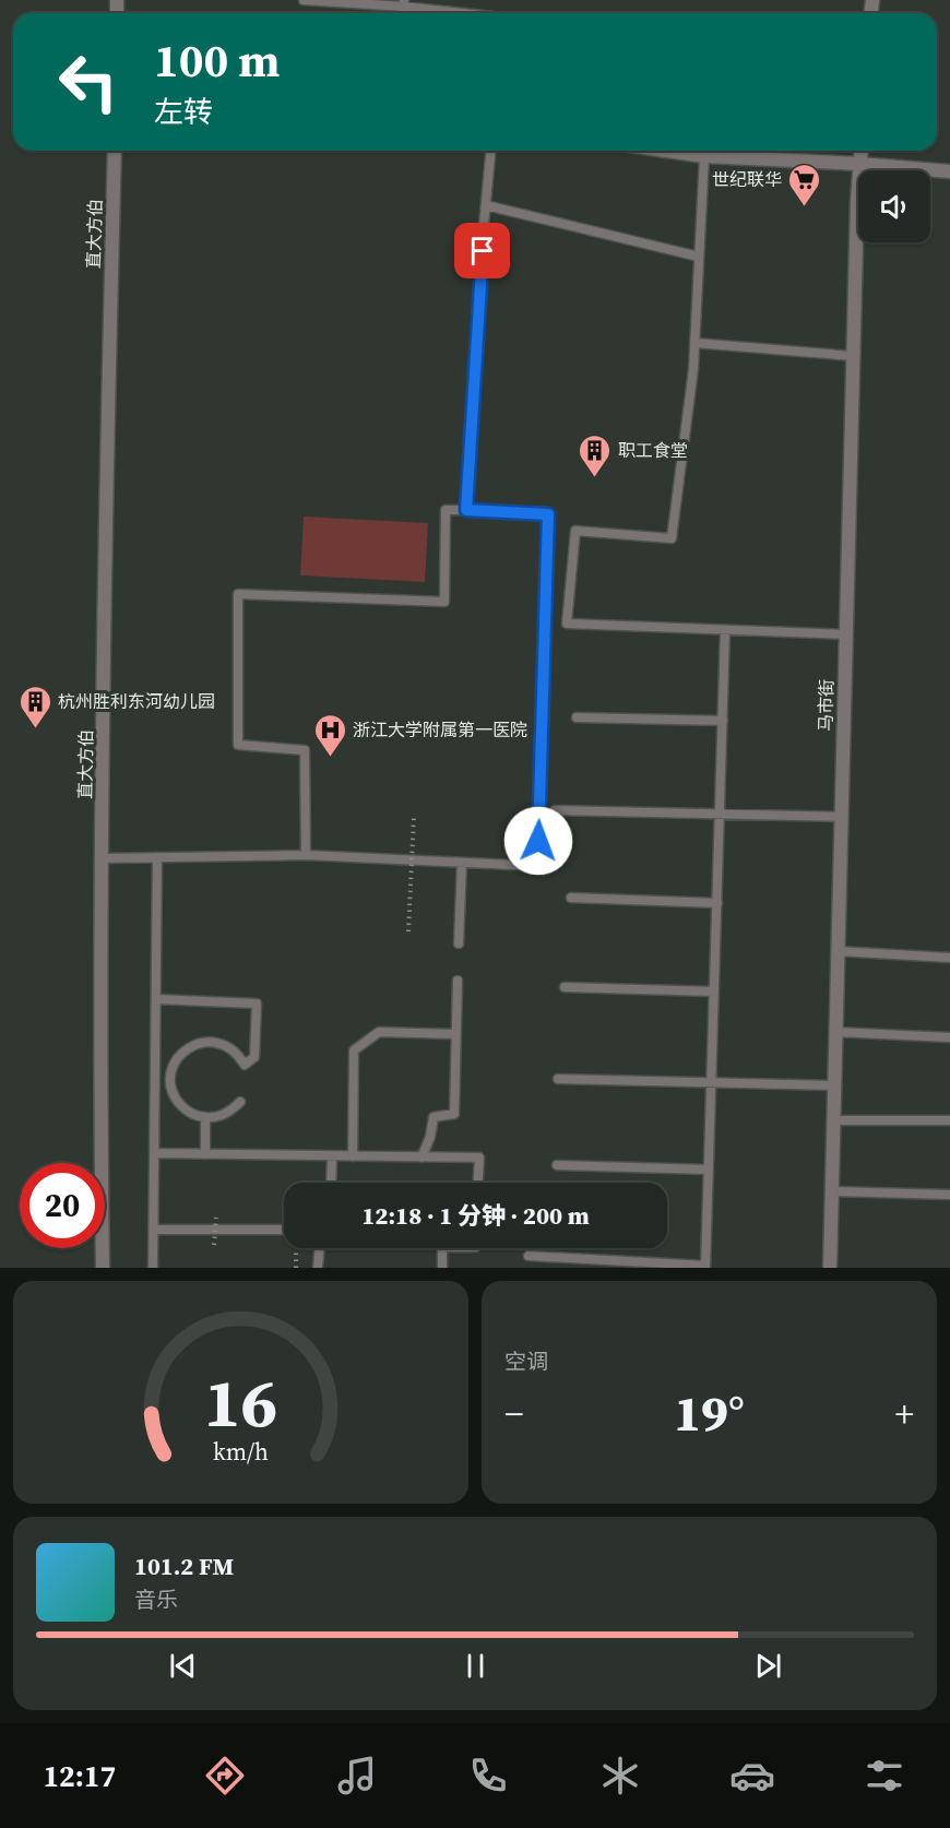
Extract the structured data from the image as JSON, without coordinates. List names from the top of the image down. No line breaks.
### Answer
{"streets":{"street":["直大方伯","马市街"]},"places":{"supermarket":["世纪联华"],"building":["职工食堂","杭州胜利东河幼儿园"],"hospital":["浙江大学附属第一医院"]},"page":{"turn":["100 m","左转"],"limit":"20","trip":"12:18 · 1 分钟 · 200 m","tile":"空调","heat":["−","19°","+"],"song":["101.2 FM","音乐"],"tabs":"12:17","gauge":["16","km/h"]}}
